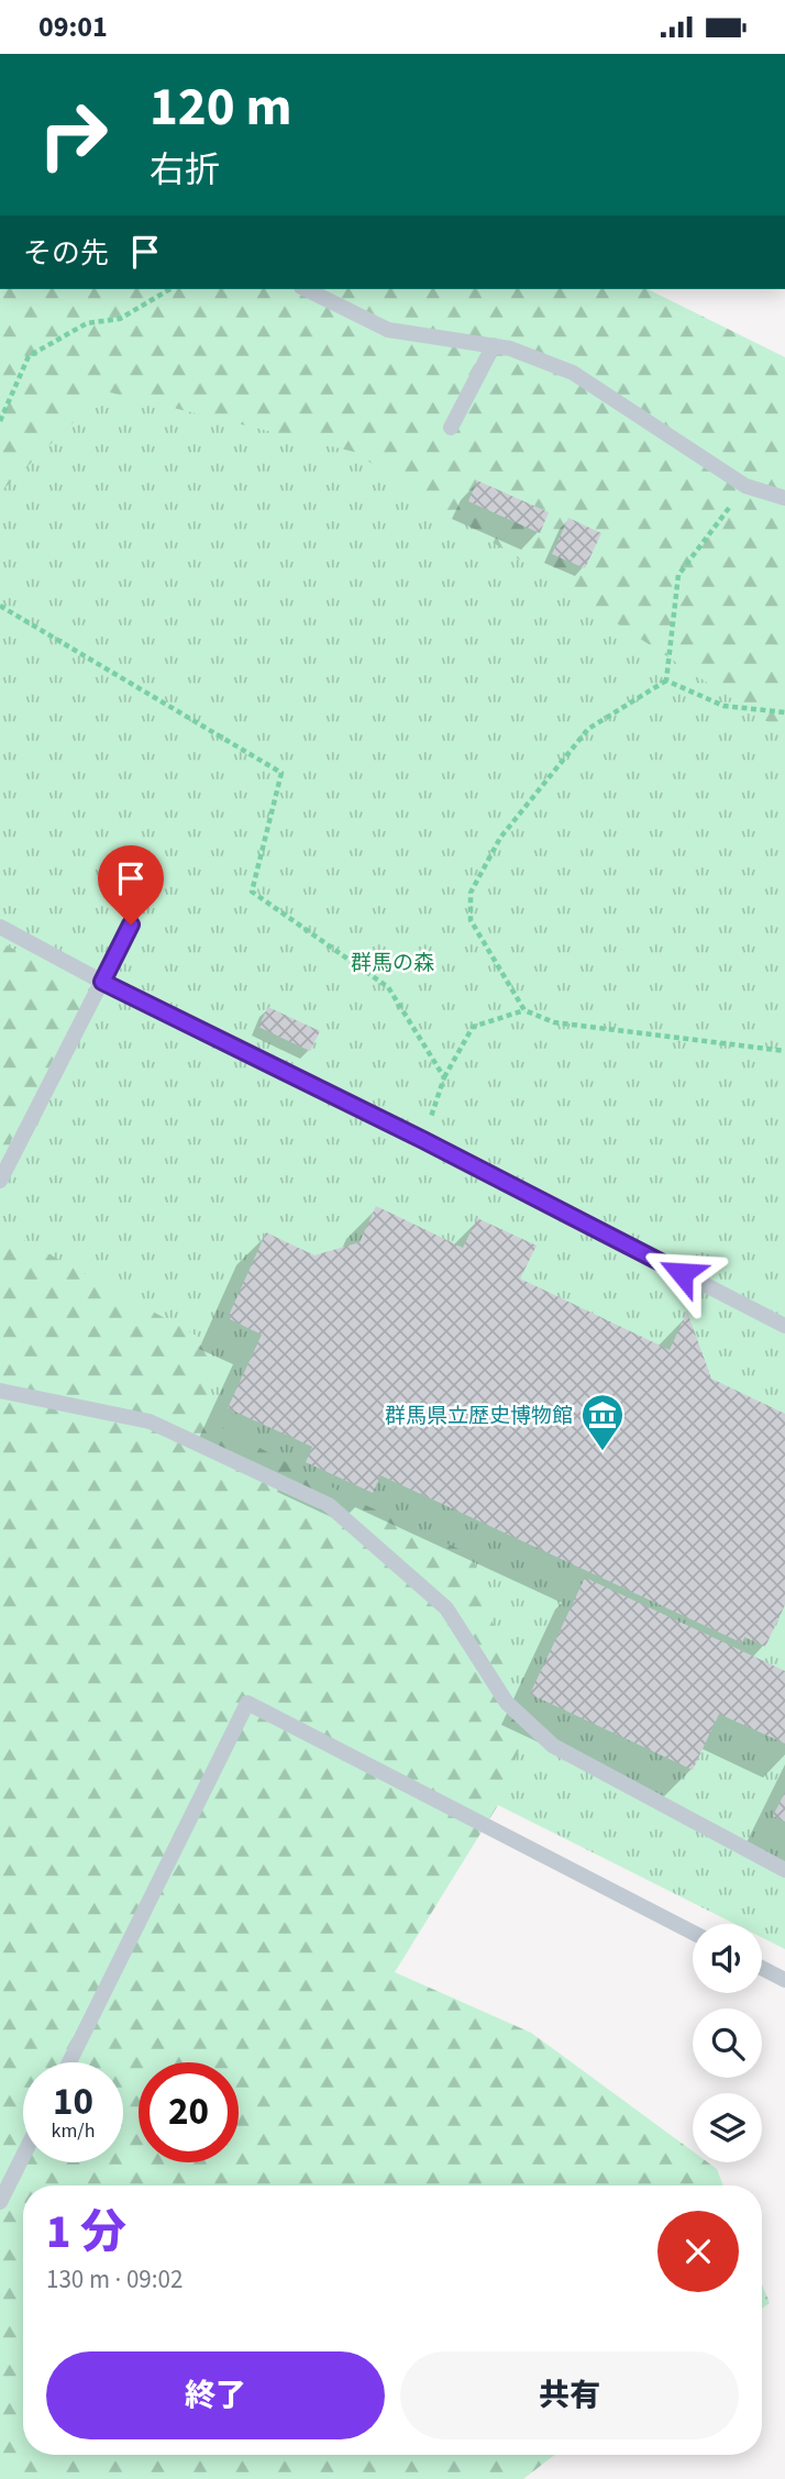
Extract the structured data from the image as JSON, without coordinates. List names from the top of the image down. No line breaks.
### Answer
{"parks":["群馬の森"],"places":{"museum":["群馬県立歴史博物館"]},"page":{"status":"09:01","turn":["120 m","右折"],"then":"その先","speed":"10 km/h","limit":"20","heading":["1 分","130 m · 09:02"],"buttons":["終了","共有"]}}
